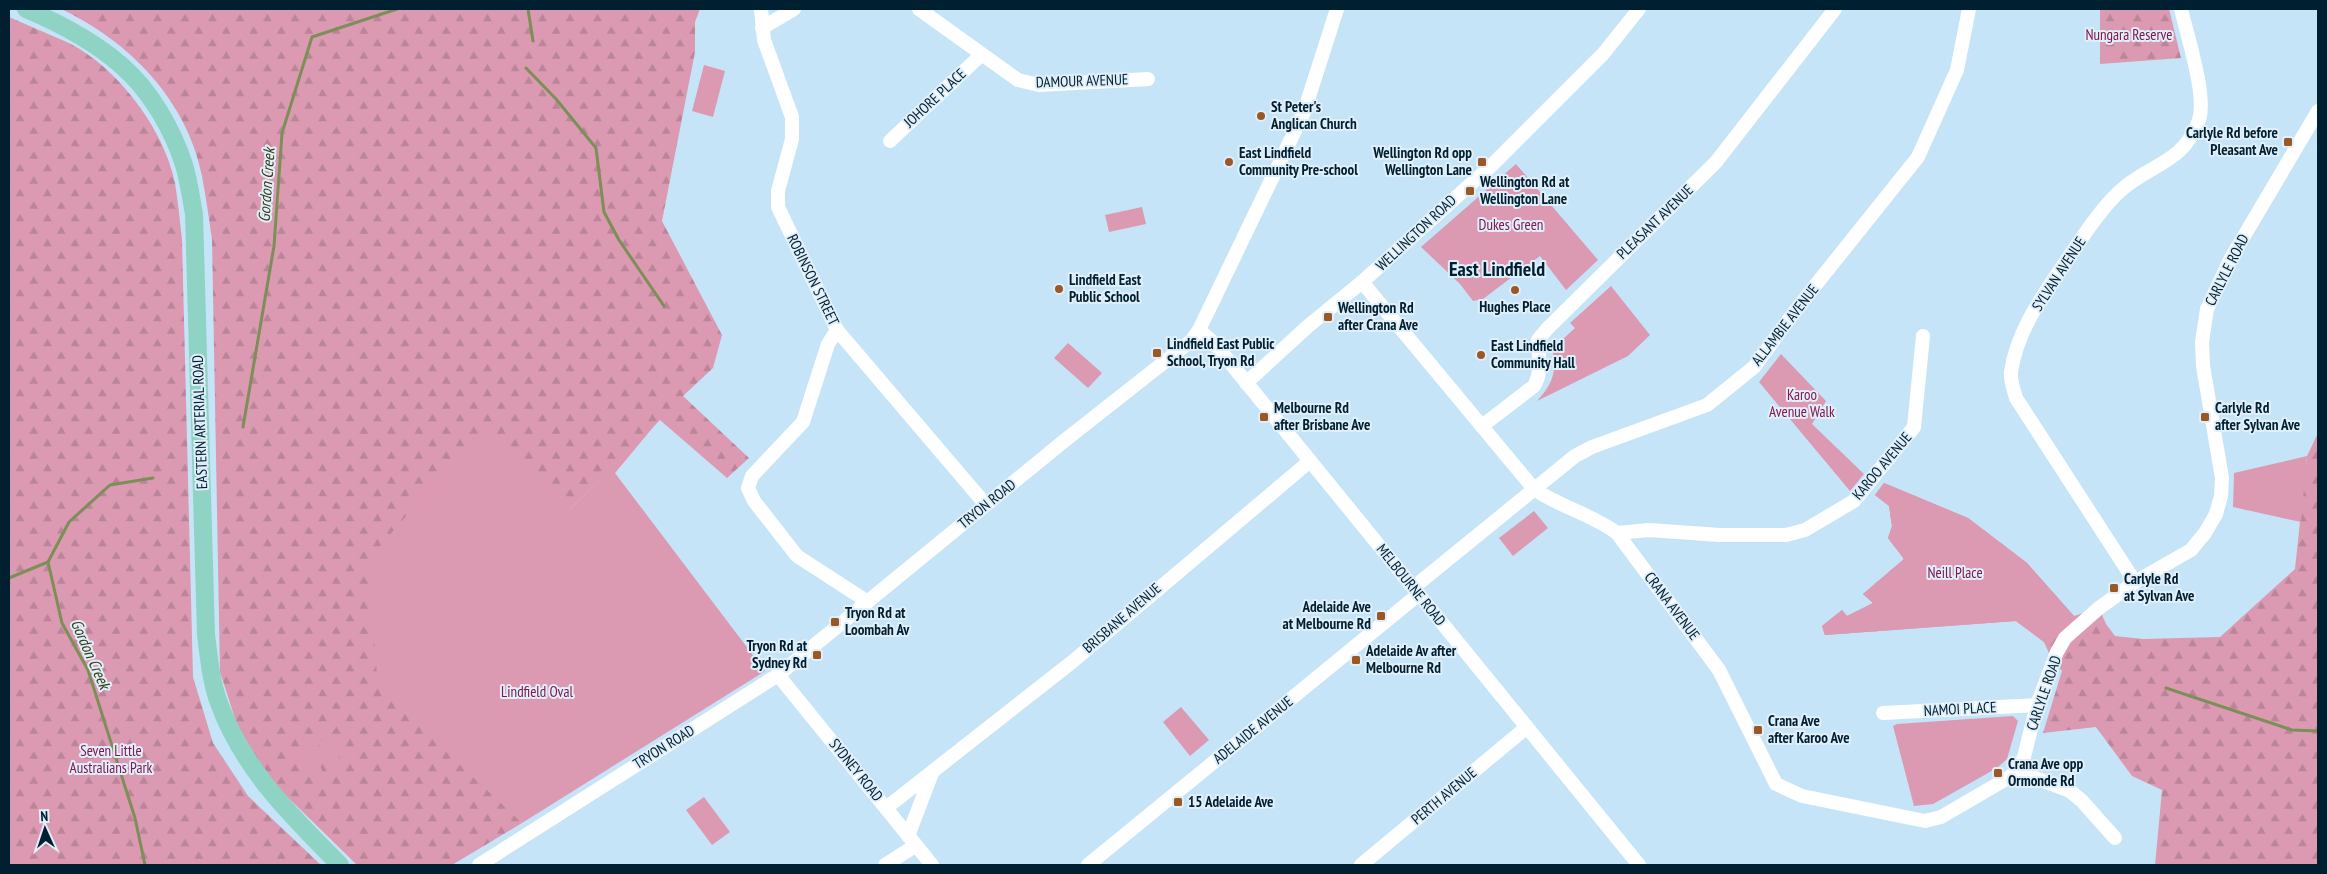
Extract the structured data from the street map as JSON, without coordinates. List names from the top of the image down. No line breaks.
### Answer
{"streets":{"main road":["EASTERN ARTERIAL ROAD"],"street":["DAMOUR AVENUE","JOHORE PLACE","PLEASANT AVENUE","WELLINGTON ROAD","CARLYLE ROAD","SYLVAN AVENUE","ROBINSON STREET","ALLAMBIE AVENUE","KAROO AVENUE","TRYON ROAD","MELBOURNE ROAD","CRANA AVENUE","BRISBANE AVENUE","NAMOI PLACE","ADELAIDE AVENUE","SYDNEY ROAD","PERTH AVENUE"]},"crossings":[["DAMOUR AVENUE","JOHORE PLACE"],["PLEASANT AVENUE","CRANA AVENUE"],["WELLINGTON ROAD","MELBOURNE ROAD"],["WELLINGTON ROAD","CRANA AVENUE"],["CARLYLE ROAD","SYLVAN AVENUE"],["CARLYLE ROAD","CRANA AVENUE"],["CARLYLE ROAD","NAMOI PLACE"],["ROBINSON STREET","TRYON ROAD"],["ALLAMBIE AVENUE","MELBOURNE ROAD"],["ALLAMBIE AVENUE","CRANA AVENUE"],["ALLAMBIE AVENUE","ADELAIDE AVENUE"],["KAROO AVENUE","CRANA AVENUE"],["TRYON ROAD","MELBOURNE ROAD"],["TRYON ROAD","SYDNEY ROAD"],["MELBOURNE ROAD","BRISBANE AVENUE"],["MELBOURNE ROAD","ADELAIDE AVENUE"],["MELBOURNE ROAD","PERTH AVENUE"],["BRISBANE AVENUE","SYDNEY ROAD"]],"districts":["East Lindfield"],"water":["Gordon Creek"],"parks":["Nungara Reserve","Dukes Green","Karoo Avenue Walk","Neill Place","Lindfield Oval","Seven Little Australians Park"],"places":{"other":["St Peter's Anglican Church","East Lindfield Community Pre-school","Lindfield East Public School","Hughes Place","East Lindfield Community Hall"],"transit":["Carlyle Rd before Pleasant Ave","Wellington Rd opp Wellington Lane","Wellington Rd at Wellington Lane","Wellington Rd after Crana Ave","Lindfield East Public School, Tryon Rd","Melbourne Rd after Brisbane Ave","Carlyle Rd after Sylvan Ave","Carlyle Rd at Sylvan Ave","Adelaide Ave at Melbourne Rd","Tryon Rd at Loombah Av","Tryon Rd at Sydney Rd","Adelaide Av after Melbourne Rd","Crana Ave after Karoo Ave","Crana Ave opp Ormonde Rd","15 Adelaide Ave"]},"north":"top"}
